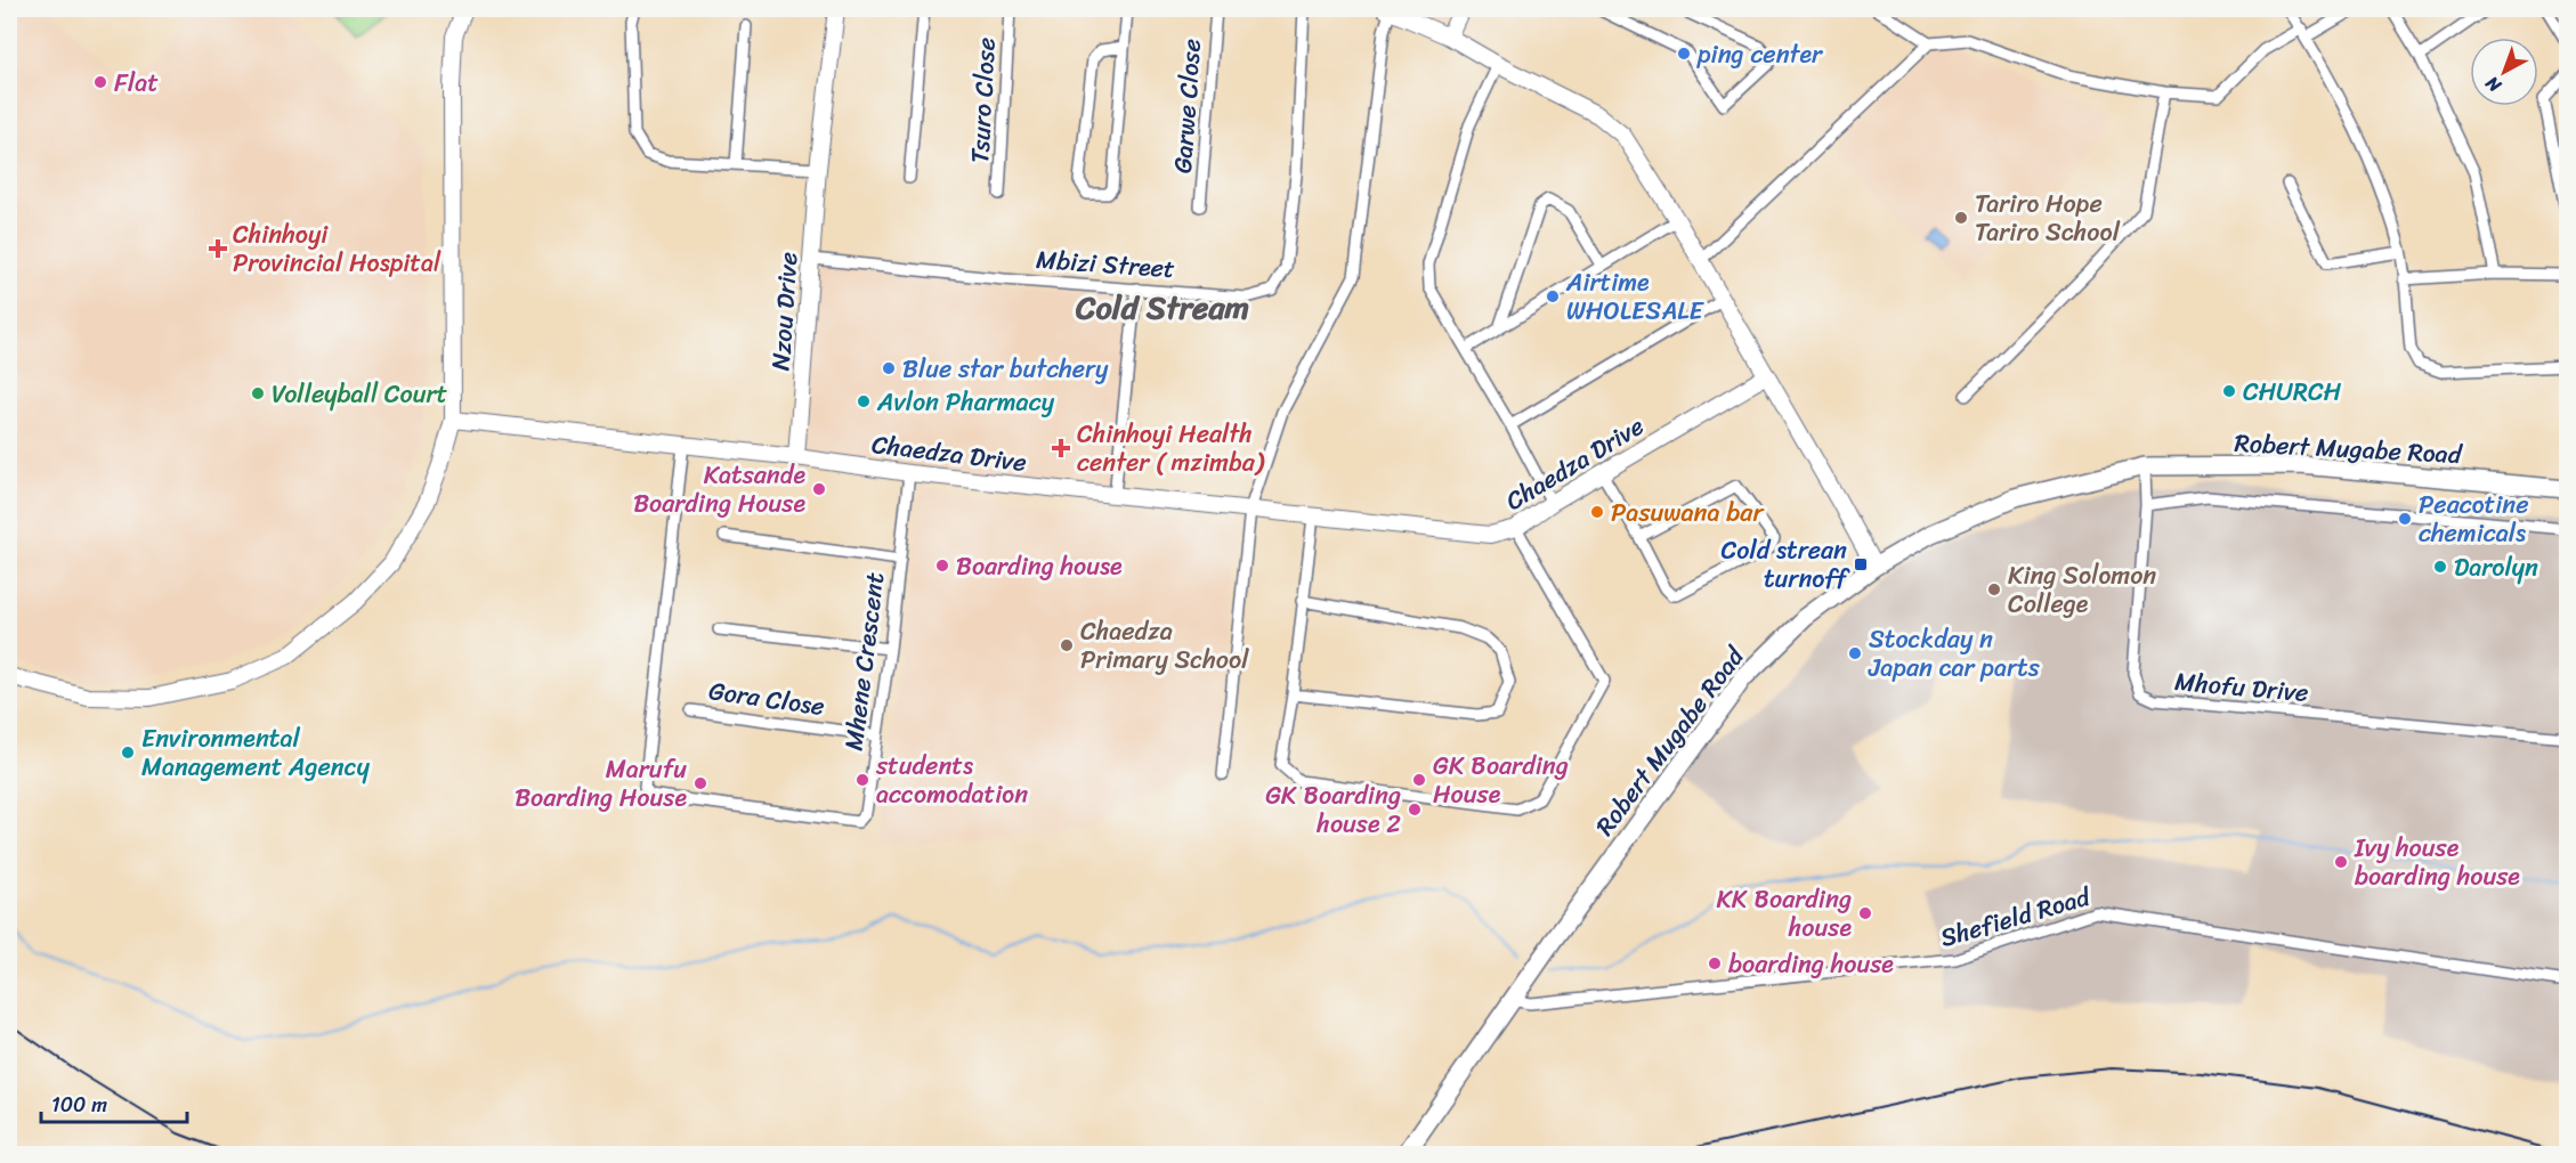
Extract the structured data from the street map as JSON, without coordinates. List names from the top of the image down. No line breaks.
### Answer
{"streets":{"main road":["Robert Mugabe Road"],"street":["Tsuro Close","Garwe Close","Mbizi Street","Nzou Drive","Chaedza Drive","Mhene Crescent","Mhofu Drive","Gora Close","Shefield Road"]},"crossings":[["Mbizi Street","Nzou Drive"],["Nzou Drive","Chaedza Drive"],["Robert Mugabe Road","Mhofu Drive"],["Robert Mugabe Road","Shefield Road"],["Chaedza Drive","Mhene Crescent"],["Mhene Crescent","Gora Close"]],"districts":["Cold Stream"],"places":{"other":["ping center","Flat","Tariro Hope Tariro School","Airtime WHOLESALE","Blue star butchery","CHURCH","Volleyball Court","Avlon Pharmacy","Katsande Boarding House","Pasuwana bar","Peacotine chemicals","Boarding house","Darolyn","King Solomon College","Chaedza Primary School","Stockday n Japan car parts","Environmental Management Agency","students accomodation","GK Boarding House","Marufu Boarding House","GK Boarding house 2","Ivy house boarding house","KK Boarding house","boarding house"],"health":["Chinhoyi Provincial Hospital","Chinhoyi Health center ( mzimba)"],"transit":["Cold strean turnoff"]},"scale_bar":"100 m","north":"bottom left"}
